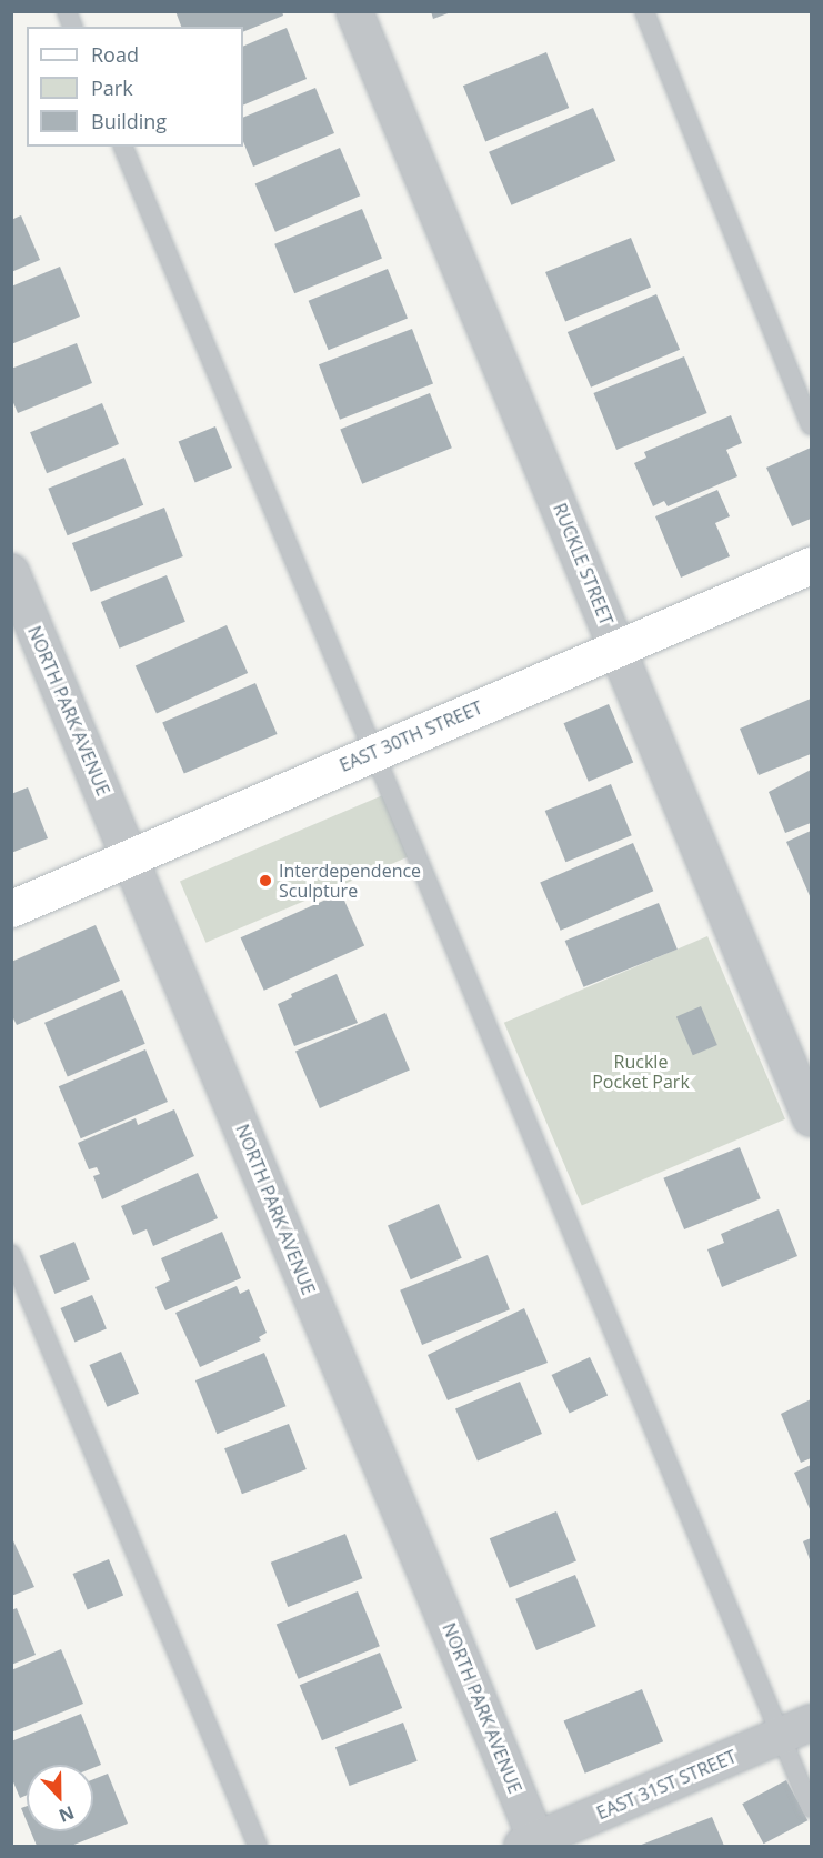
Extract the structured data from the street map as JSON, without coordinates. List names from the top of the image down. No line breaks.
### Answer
{"streets":{"main road":["EAST 30TH STREET"],"street":["RUCKLE STREET","NORTH PARK AVENUE","EAST 31ST STREET"]},"crossings":[["RUCKLE STREET","EAST 30TH STREET"],["NORTH PARK AVENUE","EAST 30TH STREET"],["NORTH PARK AVENUE","EAST 31ST STREET"]],"parks":["Ruckle Pocket Park"],"places":["Interdependence Sculpture"],"legend":["Road","Park","Building"],"north":"bottom"}
